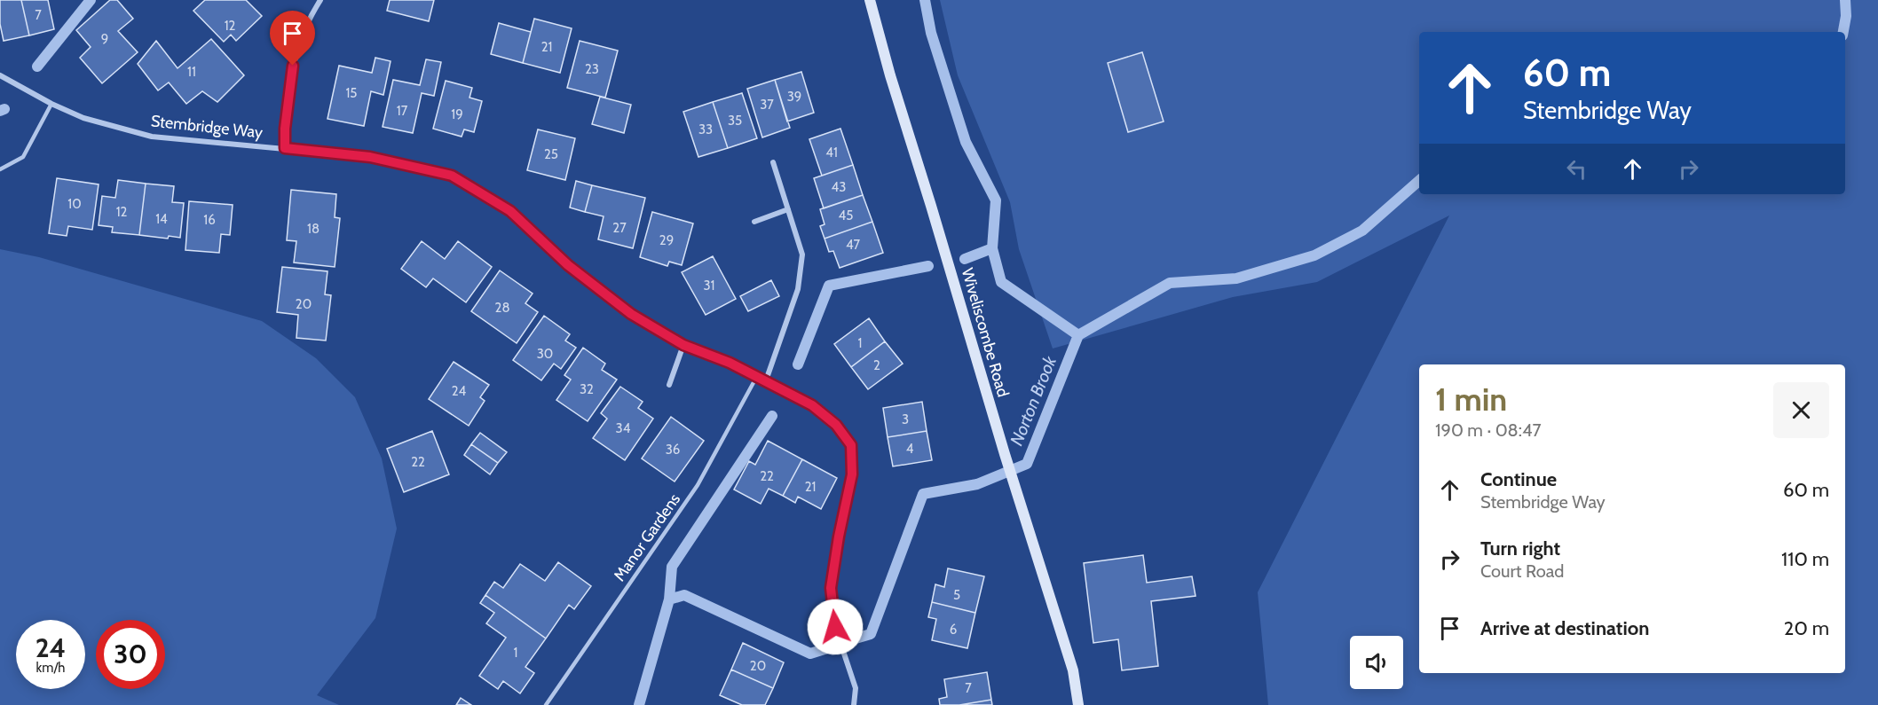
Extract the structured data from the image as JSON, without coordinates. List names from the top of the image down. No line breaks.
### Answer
{"streets":{"main road":["Wiveliscombe Road"],"street":["Stembridge Way"],"lane":["Manor Gardens"]},"crossings":[["Stembridge Way","Manor Gardens"]],"water":["Norton Brook"],"house_numbers":["7","12","9","21","23","11","15","39","37","17","19","35","33","41","25","43","10","12","45","14","16","27","18","29","47","31","20","28","1","30","2","32","24","3","34","4","36","22","22","21","5","6","1","20","7"],"page":{"turn":["60 m","Stembridge Way"],"heading":["1 min","190 m · 08:47"],"list":[{"name":"Continue","note":"Stembridge Way","value":"60 m"},{"name":"Turn right","note":"Court Road","value":"110 m"},{"name":"Arrive at destination","value":"20 m"}],"speed":"24 km/h","limit":"30"}}
